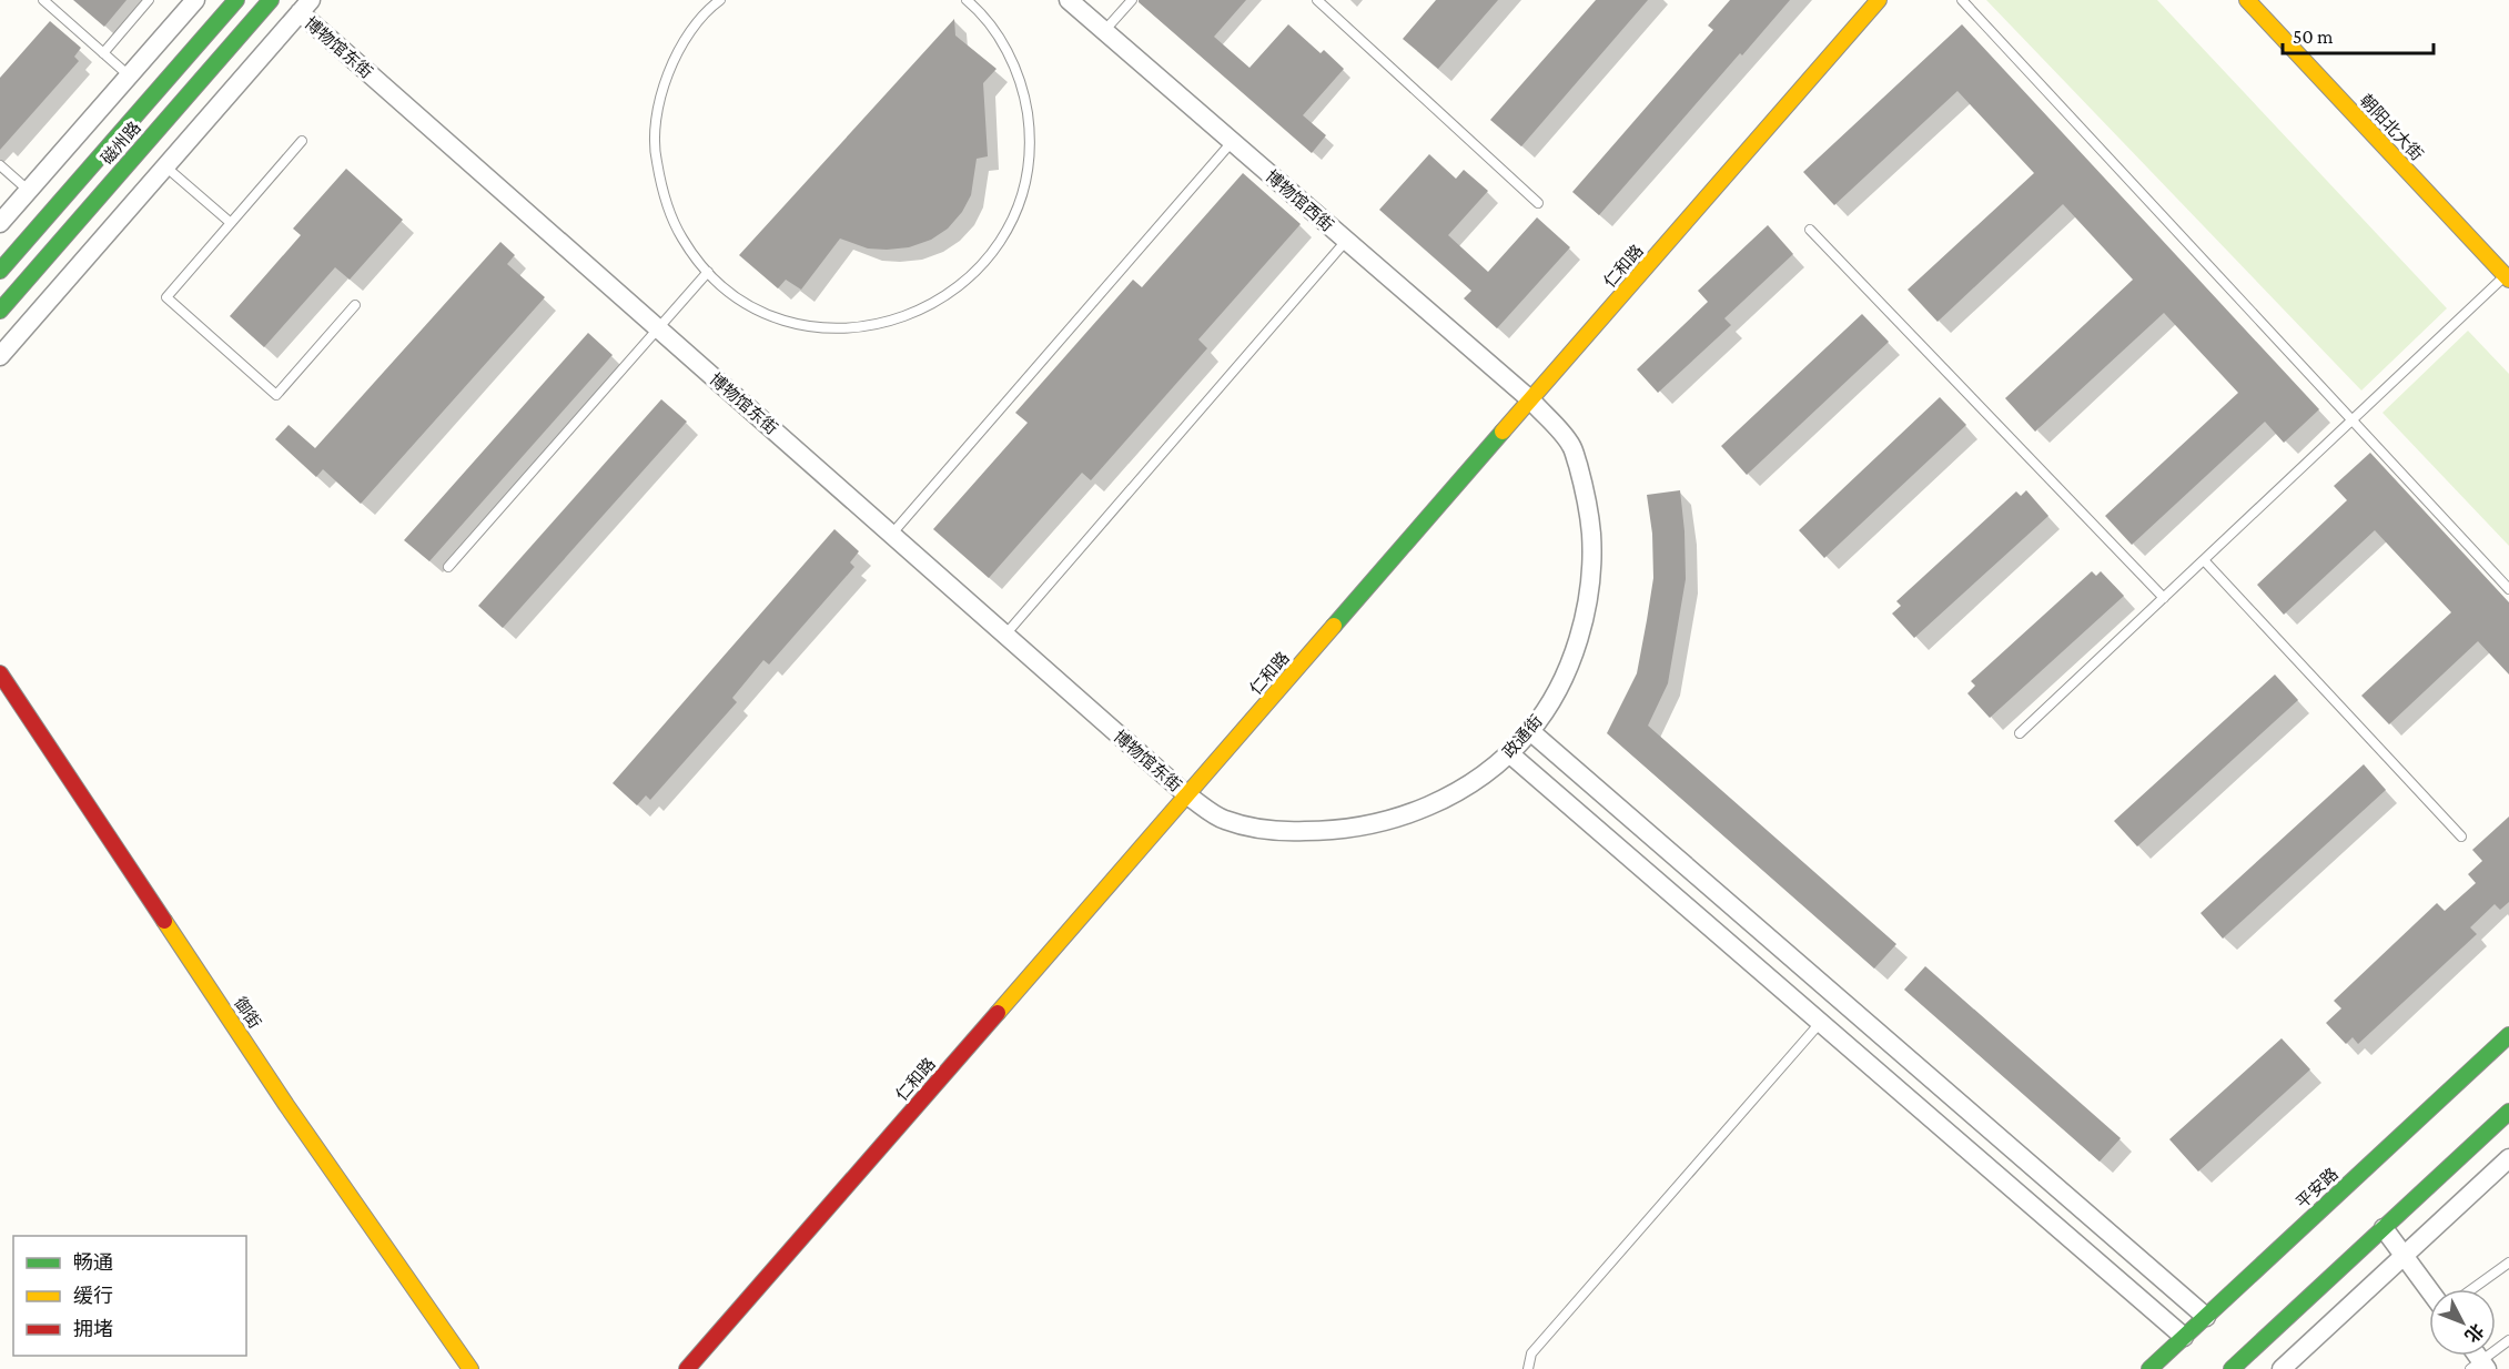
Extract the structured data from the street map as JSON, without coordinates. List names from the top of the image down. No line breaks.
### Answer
{"streets":{"street":["博物馆东街","朝阳北大街","磁州路","博物馆西街","仁和路","政通街","御街","平安路"]},"crossings":[["博物馆东街","仁和路"],["博物馆东街","政通街"],["博物馆西街","仁和路"],["博物馆西街","政通街"],["仁和路","政通街"]],"legend":["畅通","缓行","拥堵"],"scale_bar":"50 m","north":"bottom right"}
